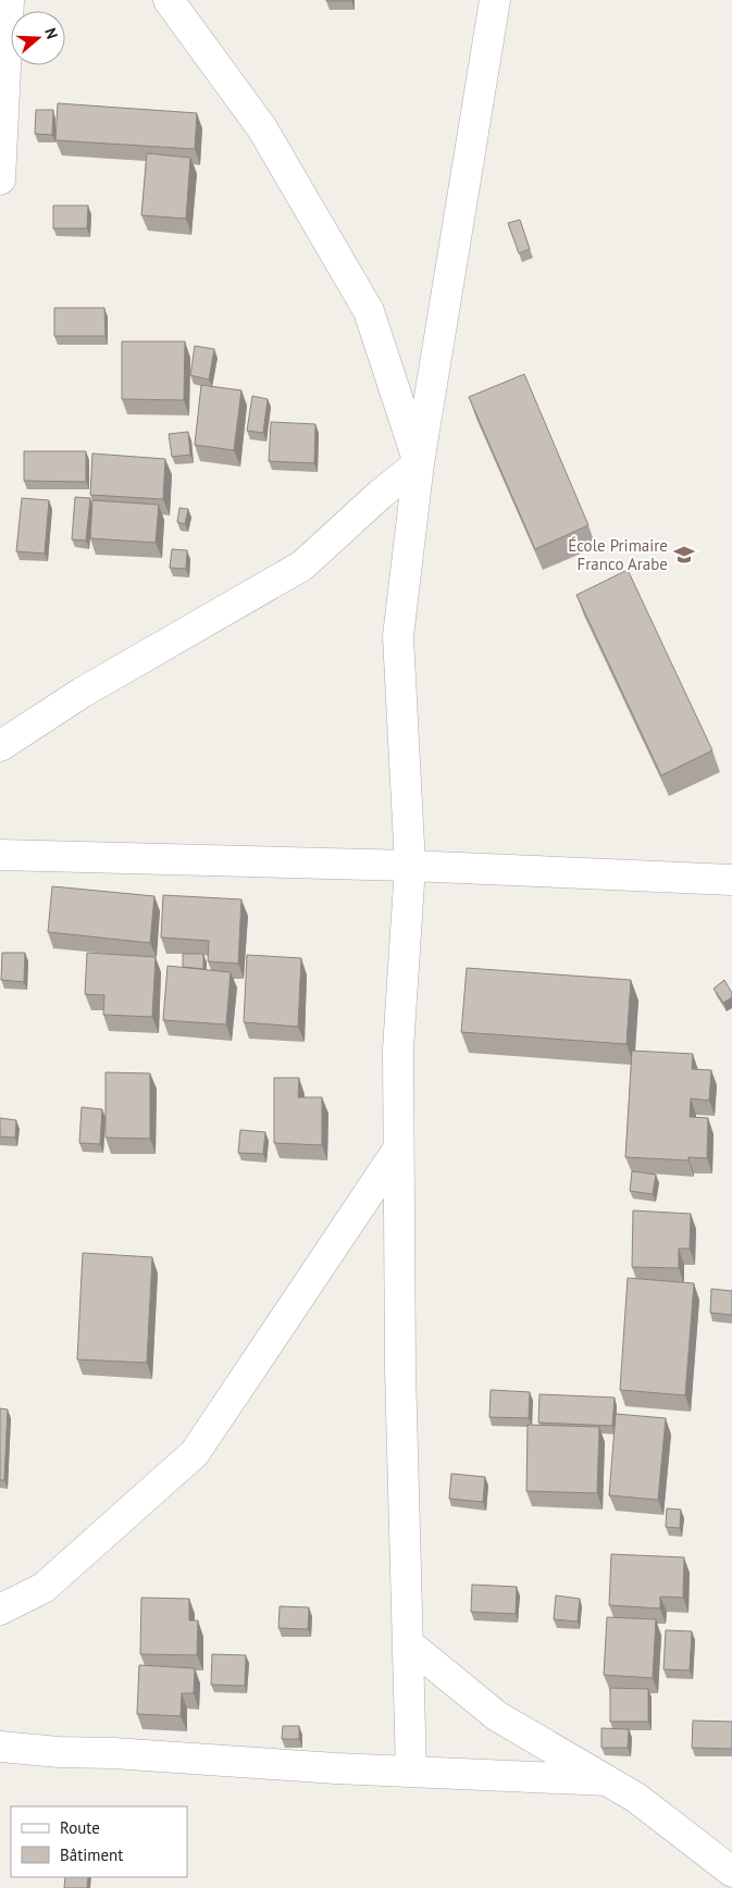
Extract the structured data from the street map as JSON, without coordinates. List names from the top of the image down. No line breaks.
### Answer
{"places":{"school or university":["École Primaire Franco Arabe"]},"legend":["Route","Bâtiment"],"north":"right"}
